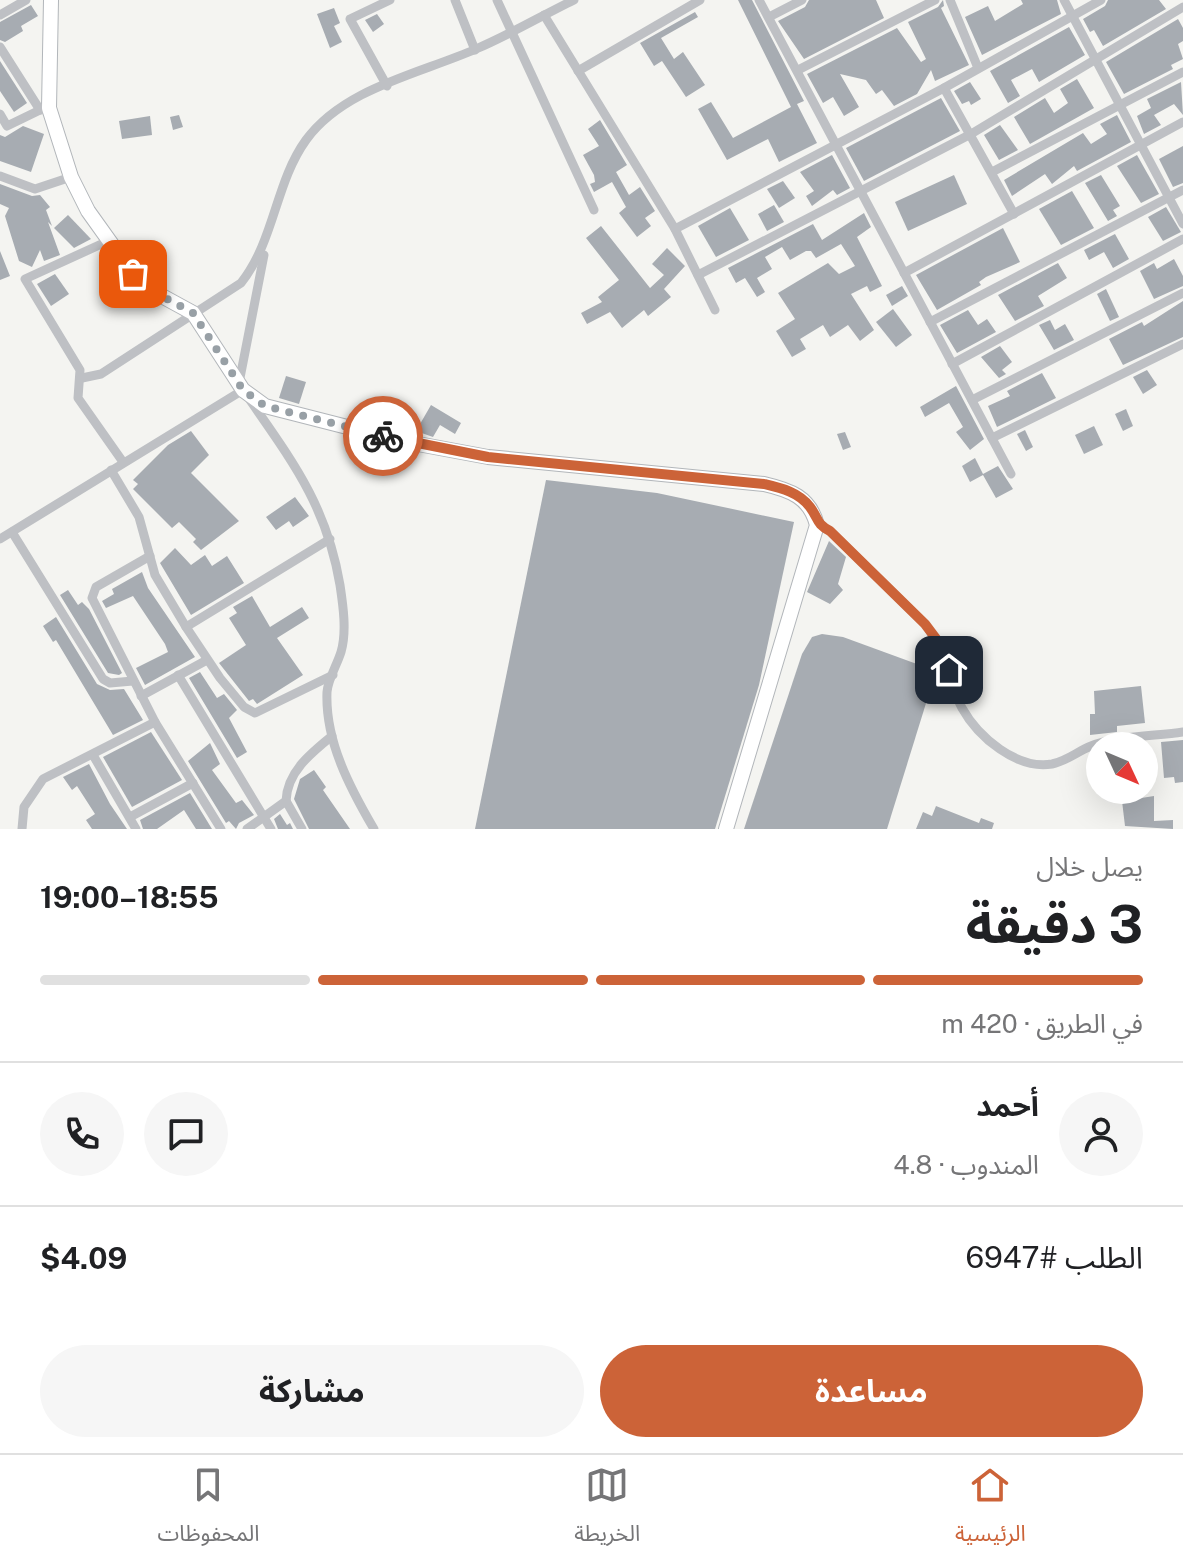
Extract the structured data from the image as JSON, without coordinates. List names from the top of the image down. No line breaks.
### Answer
{"north":"bottom right","page":{"heading":["3 دقيقة","يصل خلال","18:55–19:00"],"panel":["أحمد","المندوب · 4.8","الطلب #6947","$4.09"],"bar":"في الطريق · 420 m","buttons":["مساعدة","مشاركة"],"tabs":["الرئيسية","الخريطة","المحفوظات"]}}
